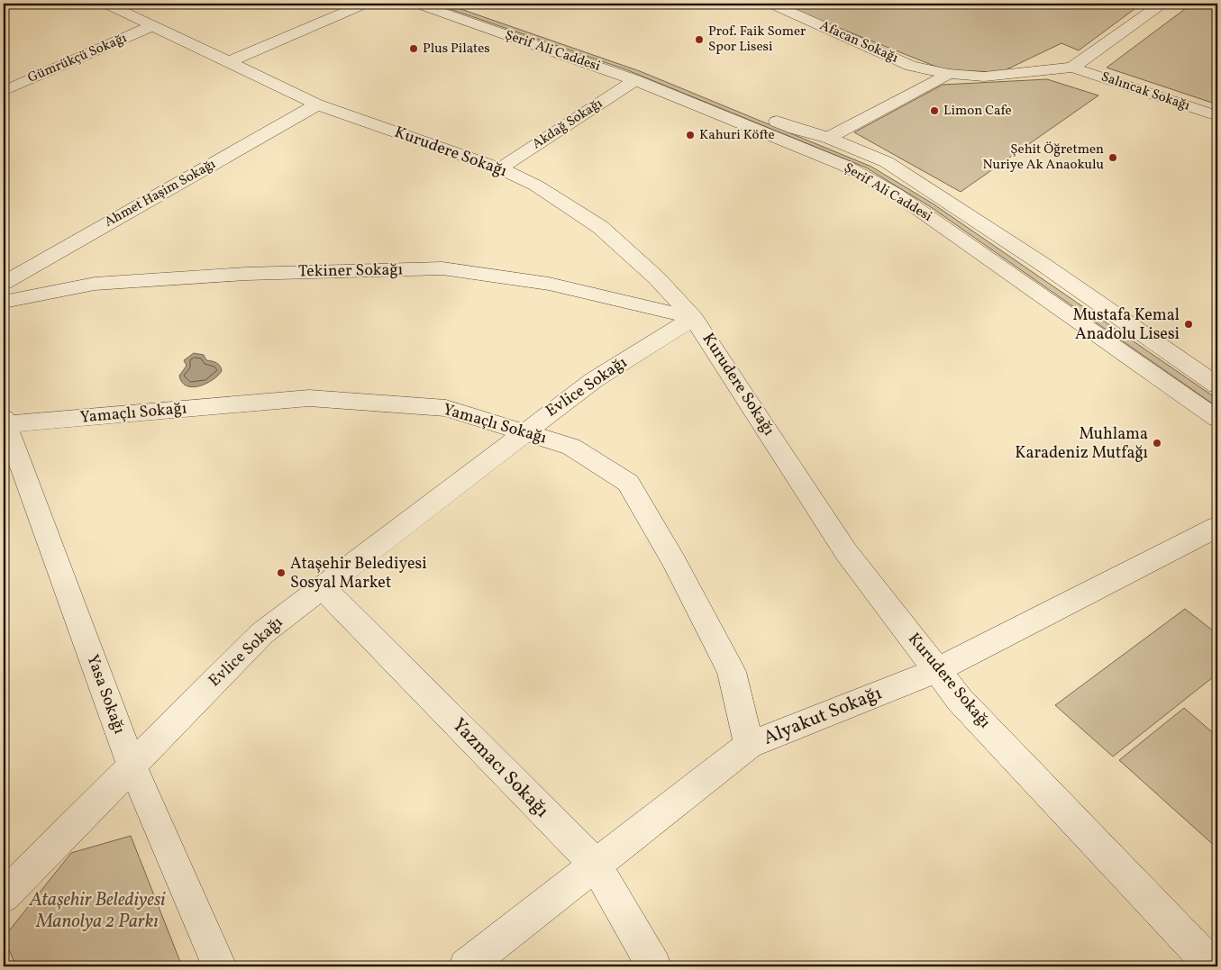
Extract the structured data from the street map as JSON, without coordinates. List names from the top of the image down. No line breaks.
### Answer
{"streets":{"street":["Afacan Sokağı","Şerif Ali Caddesi","Gümrükçü Sokağı","Salıncak Sokağı","Akdağ Sokağı","Kurudere Sokağı","Ahmet Haşim Sokağı","Tekiner Sokağı","Evlice Sokağı","Yamaçlı Sokağı","Yasa Sokağı","Alyakut Sokağı","Yazmacı Sokağı"]},"crossings":[["Afacan Sokağı","Salıncak Sokağı"],["Şerif Ali Caddesi","Akdağ Sokağı"],["Gümrükçü Sokağı","Kurudere Sokağı"],["Akdağ Sokağı","Kurudere Sokağı"],["Kurudere Sokağı","Ahmet Haşim Sokağı"],["Kurudere Sokağı","Tekiner Sokağı"],["Kurudere Sokağı","Evlice Sokağı"],["Kurudere Sokağı","Alyakut Sokağı"],["Tekiner Sokağı","Evlice Sokağı"],["Evlice Sokağı","Yamaçlı Sokağı"],["Evlice Sokağı","Yasa Sokağı"],["Evlice Sokağı","Yazmacı Sokağı"],["Yamaçlı Sokağı","Yasa Sokağı"],["Yamaçlı Sokağı","Alyakut Sokağı"],["Alyakut Sokağı","Yazmacı Sokağı"]],"parks":["Ataşehir Belediyesi Manolya 2 Parkı"],"places":["Prof. Faik Somer Spor Lisesi","Plus Pilates","Limon Cafe","Kahuri Köfte","Şehit Öğretmen Nuriye Ak Anaokulu","Mustafa Kemal Anadolu Lisesi","Muhlama Karadeniz Mutfağı","Ataşehir Belediyesi Sosyal Market"]}
